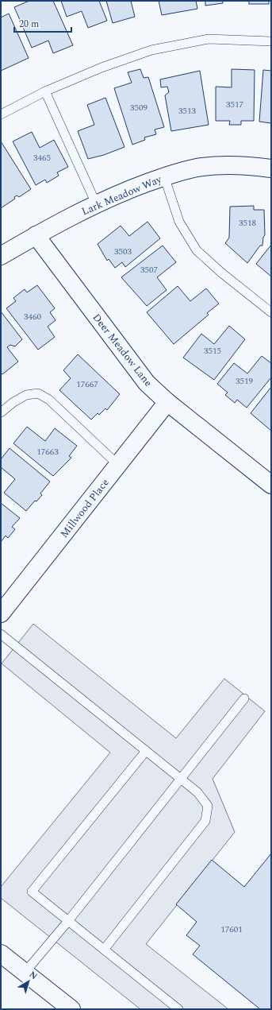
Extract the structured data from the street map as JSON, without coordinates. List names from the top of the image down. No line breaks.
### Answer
{"streets":{"street":["Lark Meadow Way","Deer Meadow Lane","Millwood Place"]},"crossings":[["Lark Meadow Way","Deer Meadow Lane"],["Deer Meadow Lane","Millwood Place"]],"house_numbers":["3517","3509","3513","3465","3518","3503","3507","3460","3515","3519","17667","17663","17601"],"scale_bar":"20 m","north":"top right"}
